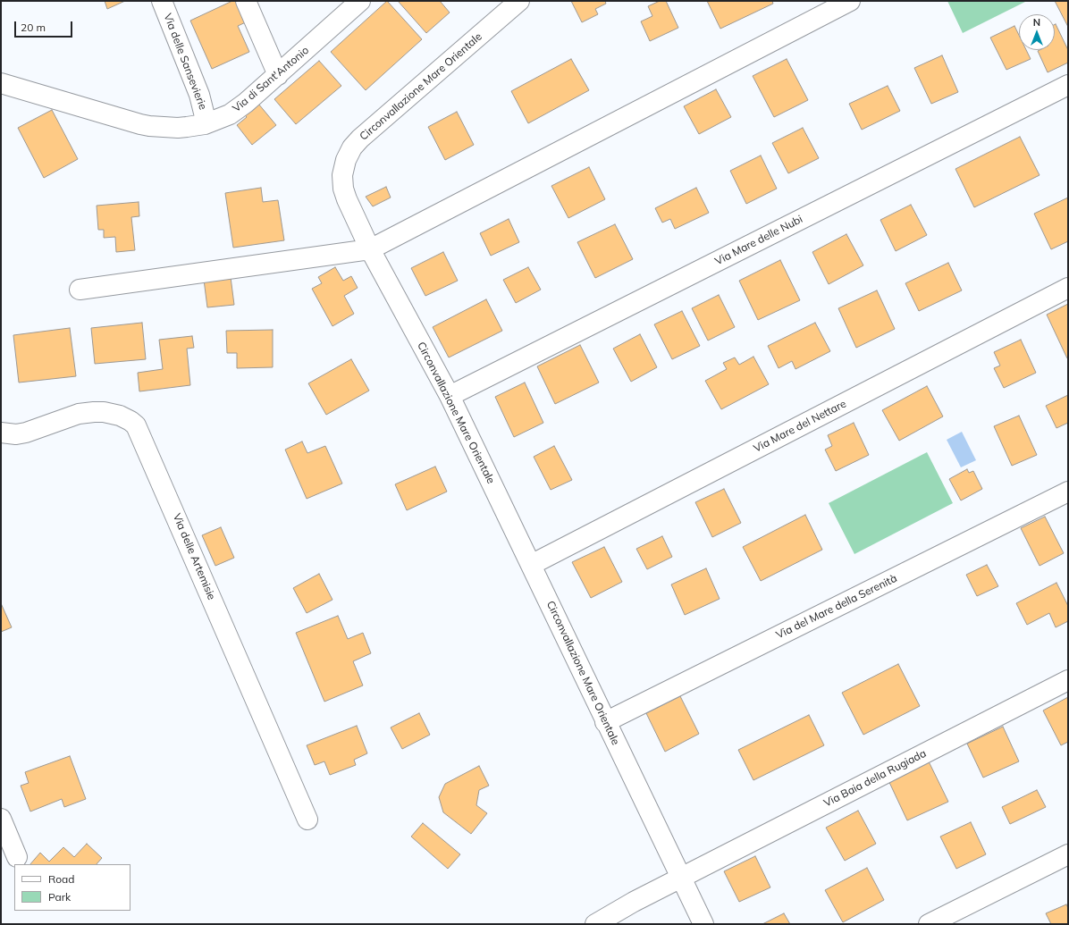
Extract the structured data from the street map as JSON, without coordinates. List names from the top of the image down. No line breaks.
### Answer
{"streets":{"street":["Via delle Sansevierie","Via di Sant'Antonio","Circonvallazione Mare Orientale","Via Mare delle Nubi","Via Mare del Nettare","Via delle Artemisie","Via del Mare della Serenità","Via Baia della Rugiada"]},"crossings":[["Via delle Sansevierie","Via di Sant'Antonio"],["Circonvallazione Mare Orientale","Via Mare delle Nubi"],["Circonvallazione Mare Orientale","Via Mare del Nettare"],["Circonvallazione Mare Orientale","Via del Mare della Serenità"],["Circonvallazione Mare Orientale","Via Baia della Rugiada"]],"legend":["Road","Park"],"scale_bar":"20 m","north":"top"}
